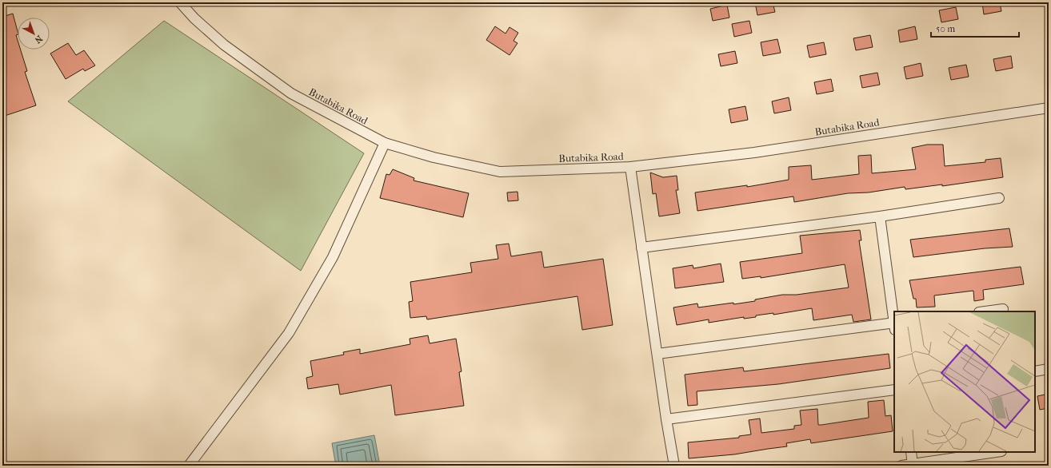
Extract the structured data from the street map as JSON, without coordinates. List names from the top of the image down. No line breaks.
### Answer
{"streets":{"street":["Butabika Road"]},"scale_bar":"50 m","north":"bottom right"}
